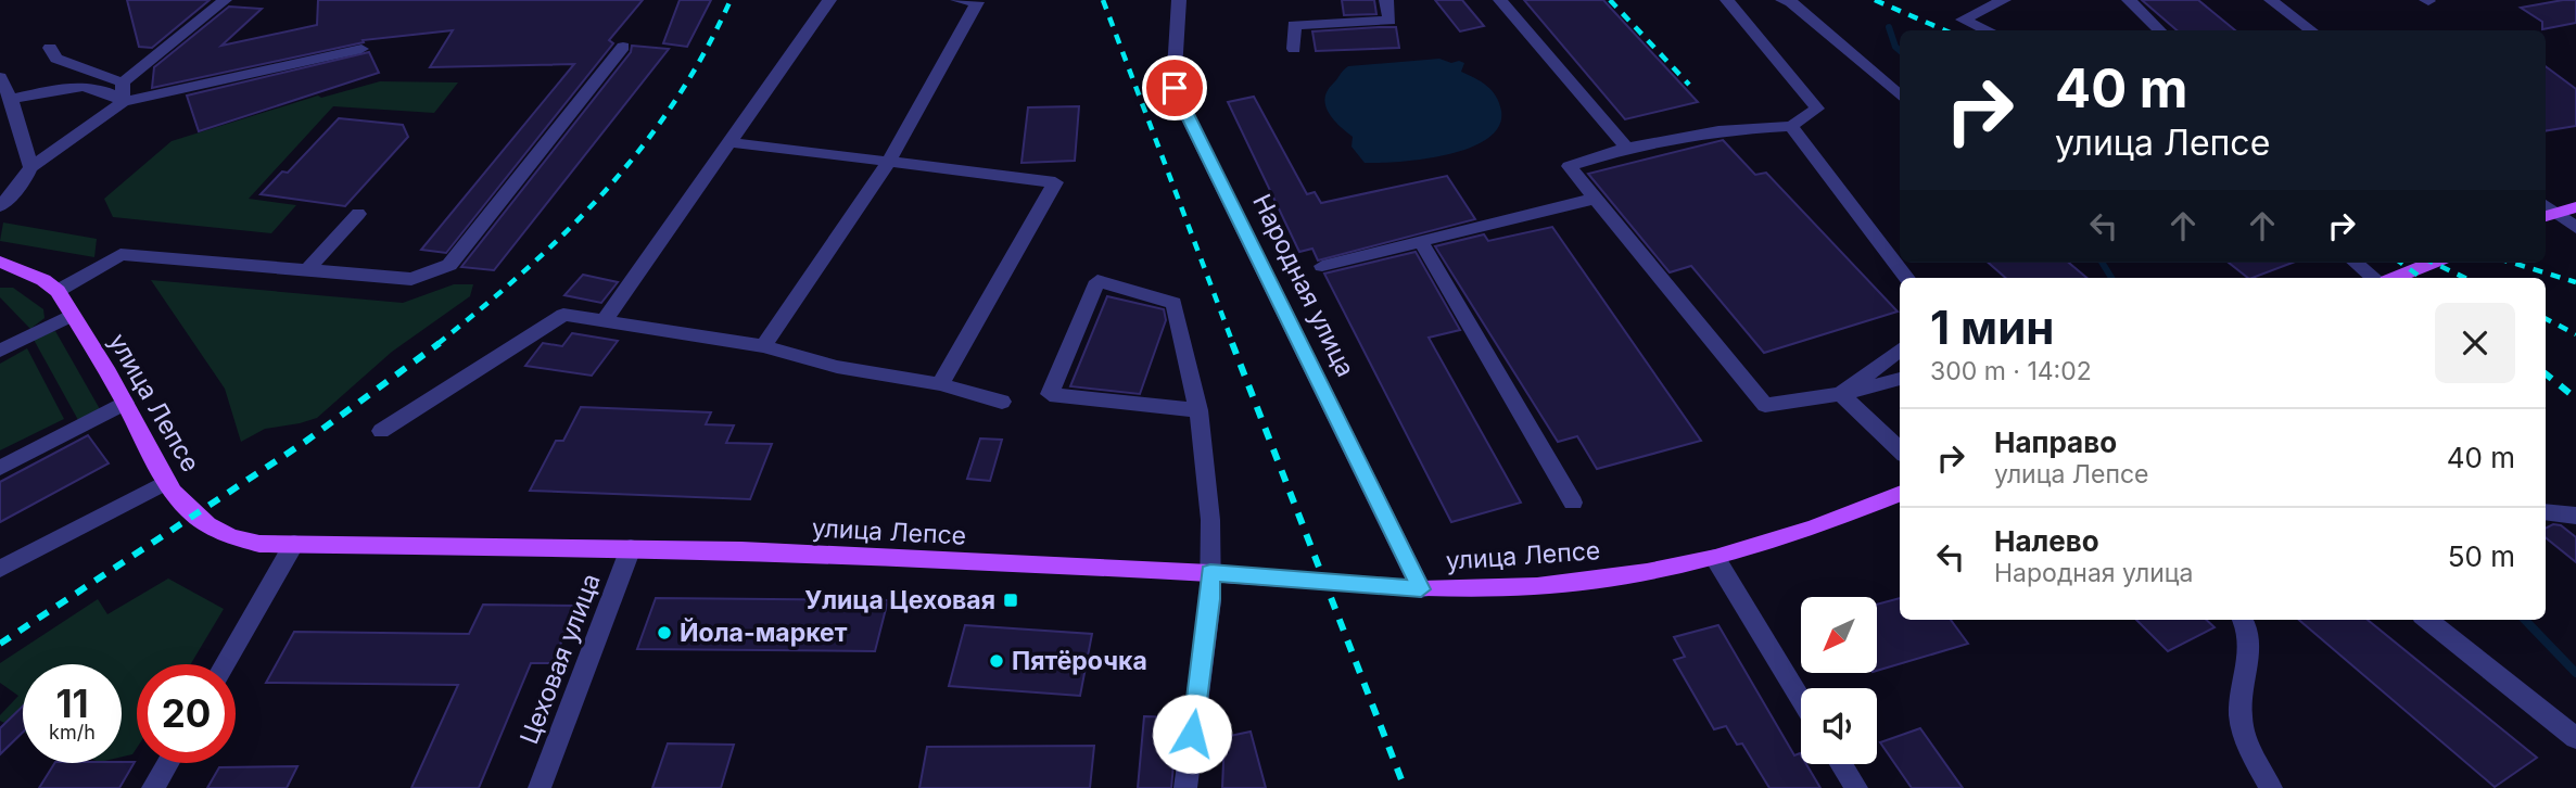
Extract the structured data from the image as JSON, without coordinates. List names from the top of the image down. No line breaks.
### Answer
{"streets":{"main road":["улица Лепсе"],"street":["Народная улица","Цеховая улица"]},"crossings":[["Народная улица","улица Лепсе"],["улица Лепсе","Цеховая улица"]],"places":{"transit":["Улица Цеховая"],"other":["Йола-маркет","Пятёрочка"]},"north":"bottom left","page":{"turn":["40 m","улица Лепсе"],"heading":["1 мин","300 m · 14:02"],"list":[{"name":"Направо","note":"улица Лепсе","value":"40 m"},{"name":"Налево","note":"Народная улица","value":"50 m"}],"speed":"11 km/h","limit":"20"}}
